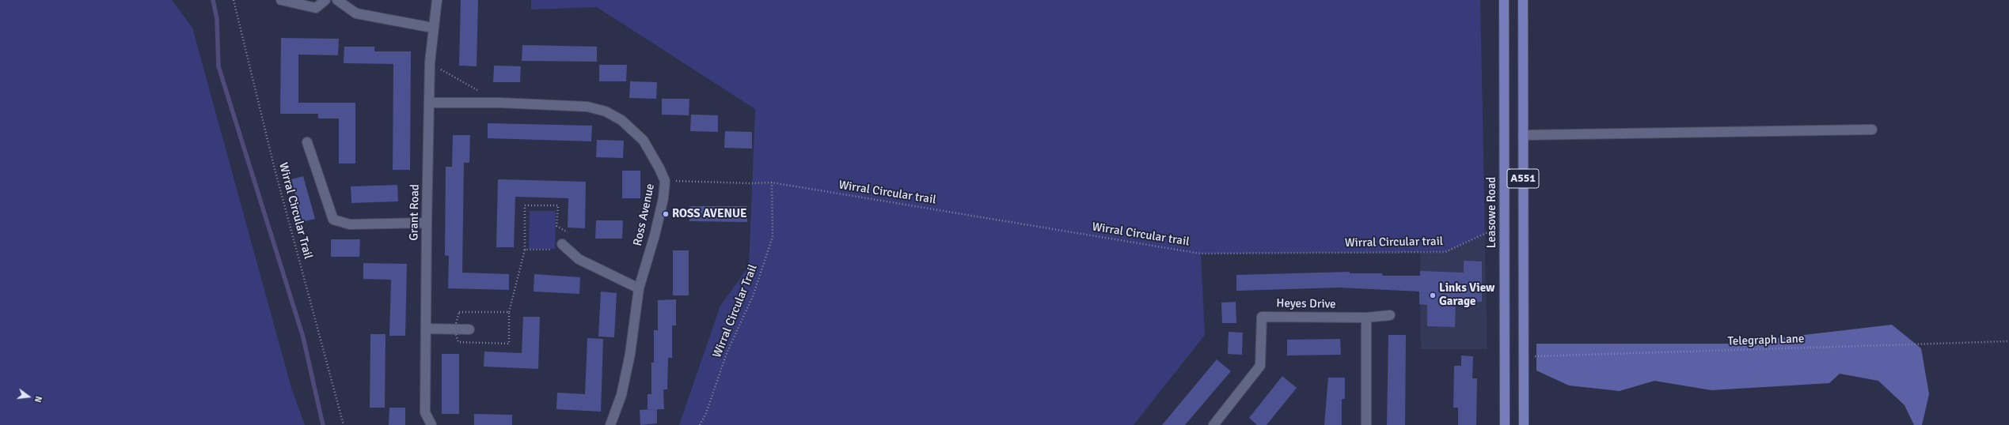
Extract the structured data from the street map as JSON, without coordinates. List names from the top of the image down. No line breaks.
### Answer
{"streets":{"main road":["A551","Leasowe Road"],"street":["Grant Road","Ross Avenue","Heyes Drive"],"path":["Wirral Circular trail","Wirral Circular Trail","Telegraph Lane"]},"crossings":[["A551","Telegraph Lane"],["Wirral Circular trail","Wirral Circular Trail"],["Wirral Circular trail","Leasowe Road"],["Wirral Circular trail","Ross Avenue"],["Grant Road","Ross Avenue"]],"places":["ROSS AVENUE","Links View Garage"],"north":"right"}
